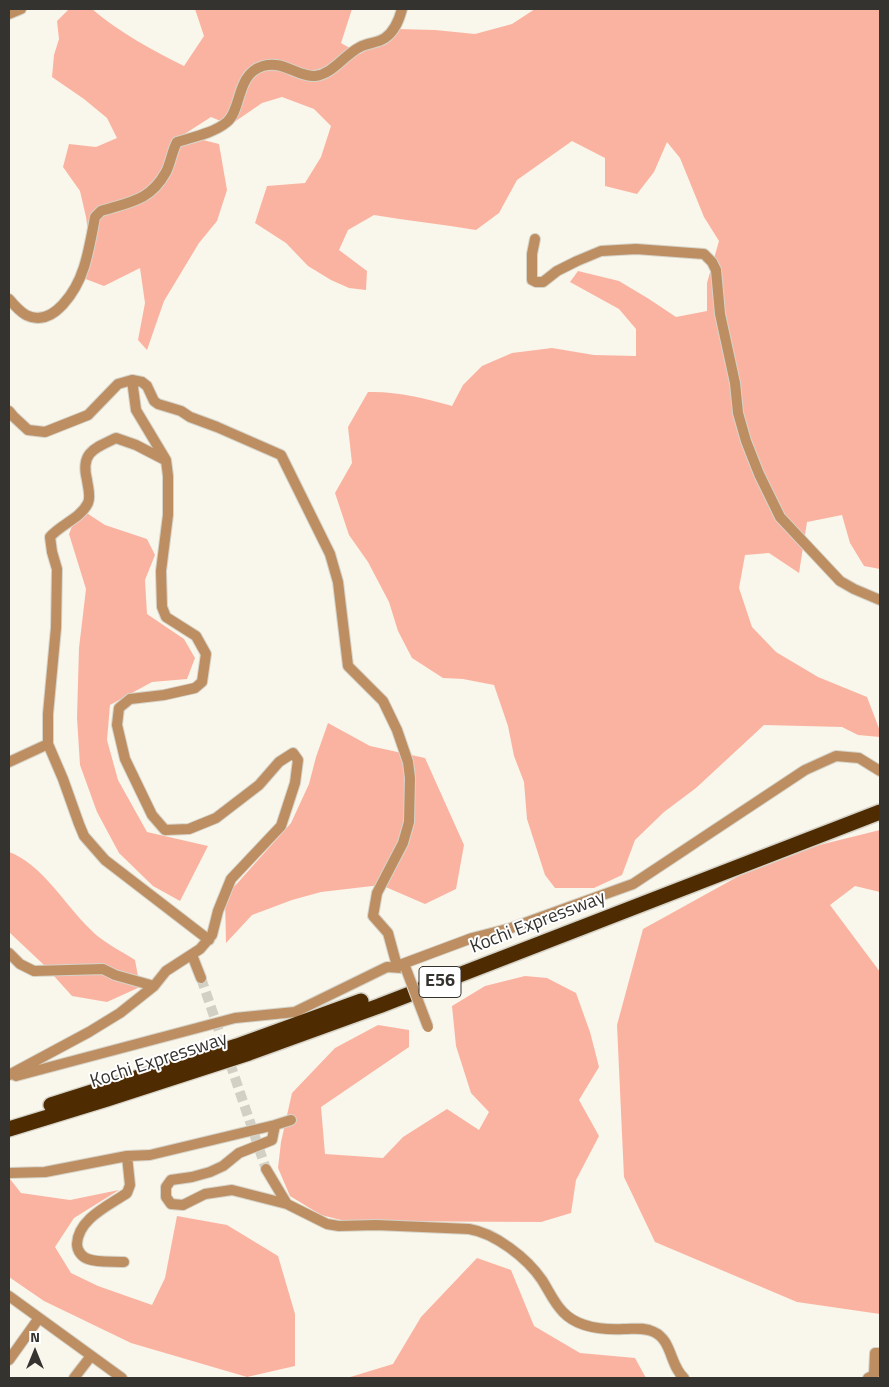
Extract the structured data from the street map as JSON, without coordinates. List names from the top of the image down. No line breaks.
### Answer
{"streets":{"highway":["Kochi Expressway","E56"]},"north":"top"}
